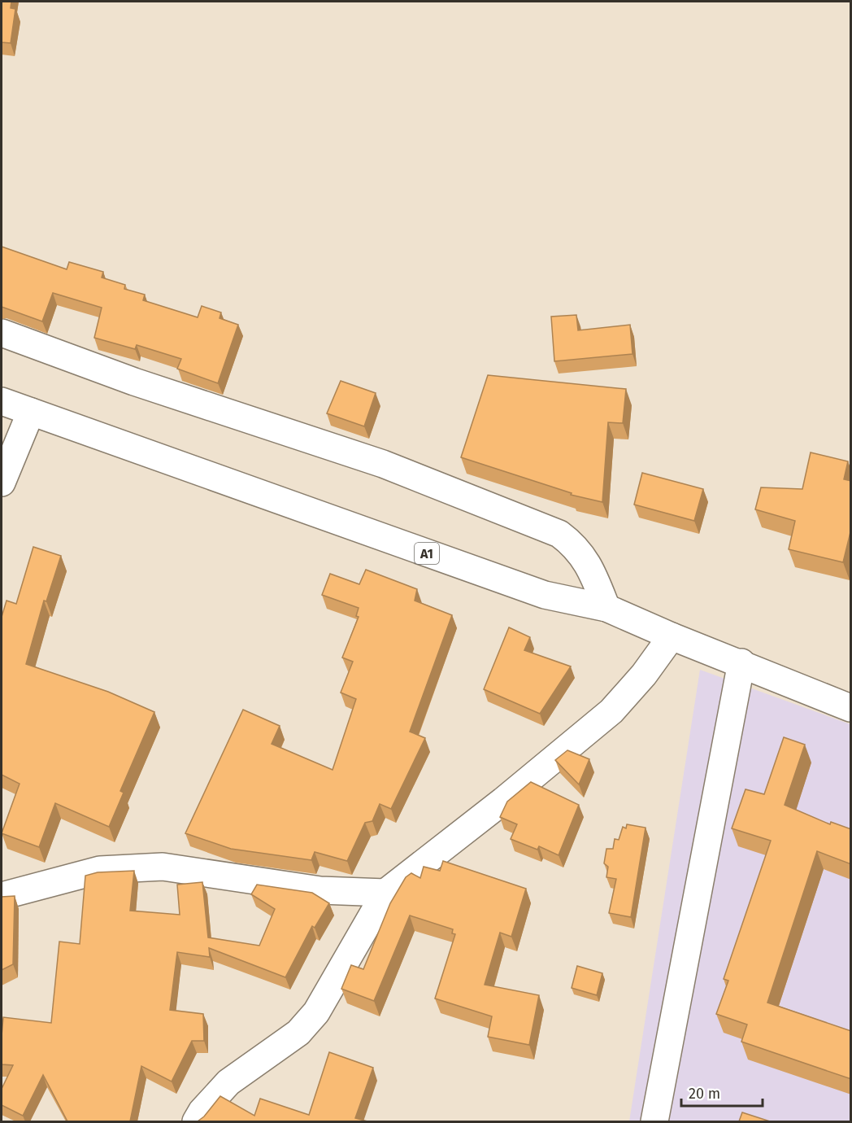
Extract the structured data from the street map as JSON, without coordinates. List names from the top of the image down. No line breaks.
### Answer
{"streets":{"main road":["A1"]},"scale_bar":"20 m"}
